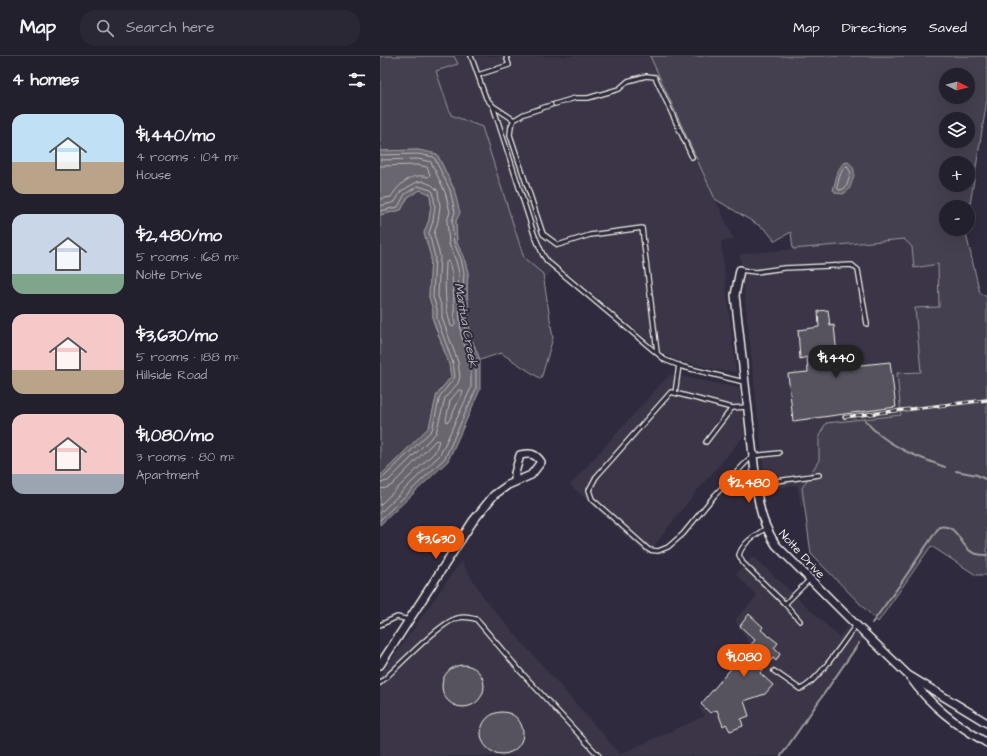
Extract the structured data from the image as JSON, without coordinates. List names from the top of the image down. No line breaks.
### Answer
{"streets":{"street":["Nolte Drive"]},"water":["Mantua Creek"],"north":"right","page":{"header":"Map","search":"Search here","nav":["Map","Directions","Saved"],"heading":"4 homes","map_buttons":["+","−"],"list":[{"name":"$1,440/mo","note":"4 rooms · 104 m² · House"},{"name":"$2,480/mo","note":"5 rooms · 168 m² · Nolte Drive"},{"name":"$3,630/mo","note":"5 rooms · 188 m² · Hillside Road"},{"name":"$1,080/mo","note":"3 rooms · 80 m² · Apartment"}],"price":["$1,440","$2,480","$3,630","$1,080"]}}
